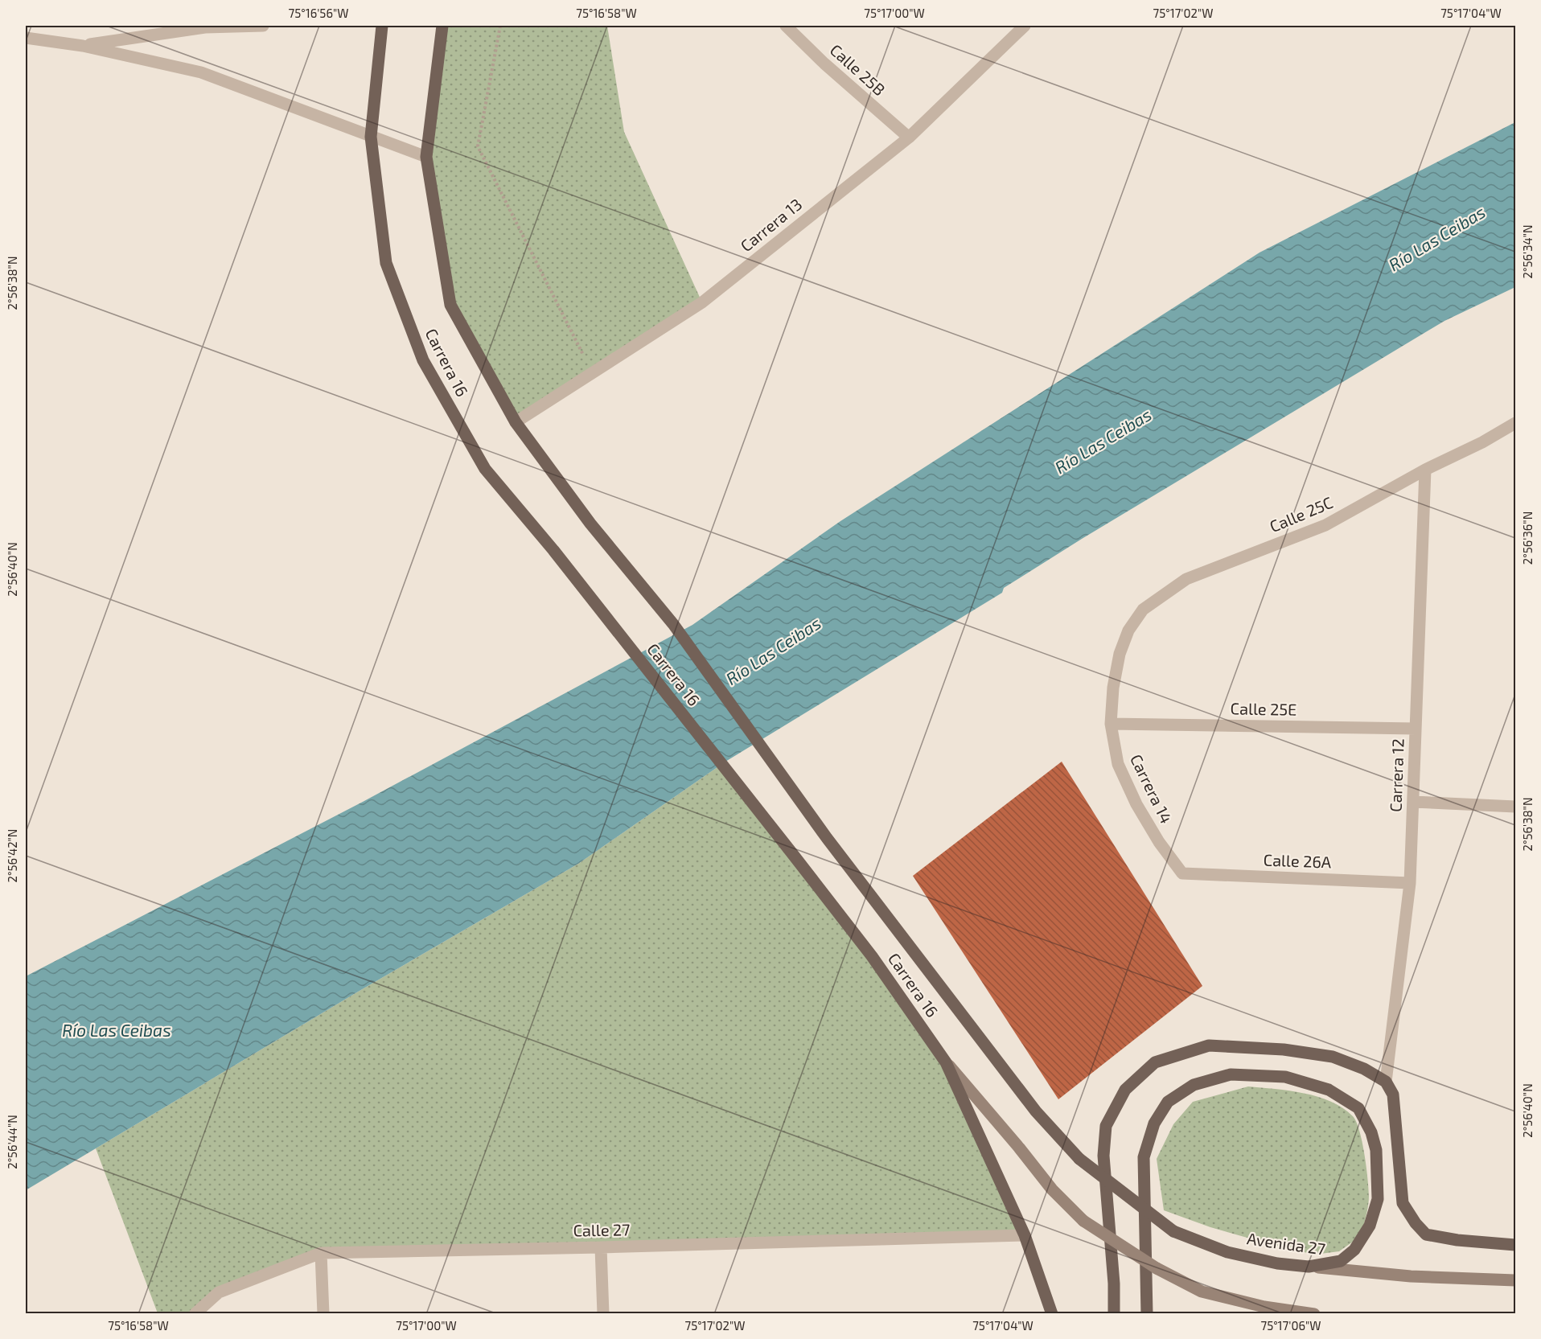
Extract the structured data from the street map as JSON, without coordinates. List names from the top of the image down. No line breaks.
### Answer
{"streets":{"main road":["Carrera 16","Avenida 27"],"street":["Calle 25B","Carrera 13","Calle 25C","Calle 25E","Carrera 12","Carrera 14","Calle 26A","Calle 27"]},"crossings":[["Calle 25B","Carrera 13"],["Carrera 13","Carrera 16"],["Carrera 16","Calle 27"],["Carrera 16","Avenida 27"],["Calle 25C","Carrera 12"],["Calle 25C","Carrera 14"],["Calle 25E","Carrera 12"],["Calle 25E","Carrera 14"],["Carrera 12","Calle 26A"],["Carrera 14","Calle 26A"]],"water":["Río Las Ceibas"],"coordinates":["75°16'56\"W","75°16'58\"W","75°17'00\"W","75°17'02\"W","75°17'04\"W","2°56'34\"N","2°56'38\"N","2°56'36\"N","2°56'40\"N","2°56'42\"N","2°56'44\"N","75°17'06\"W"]}
